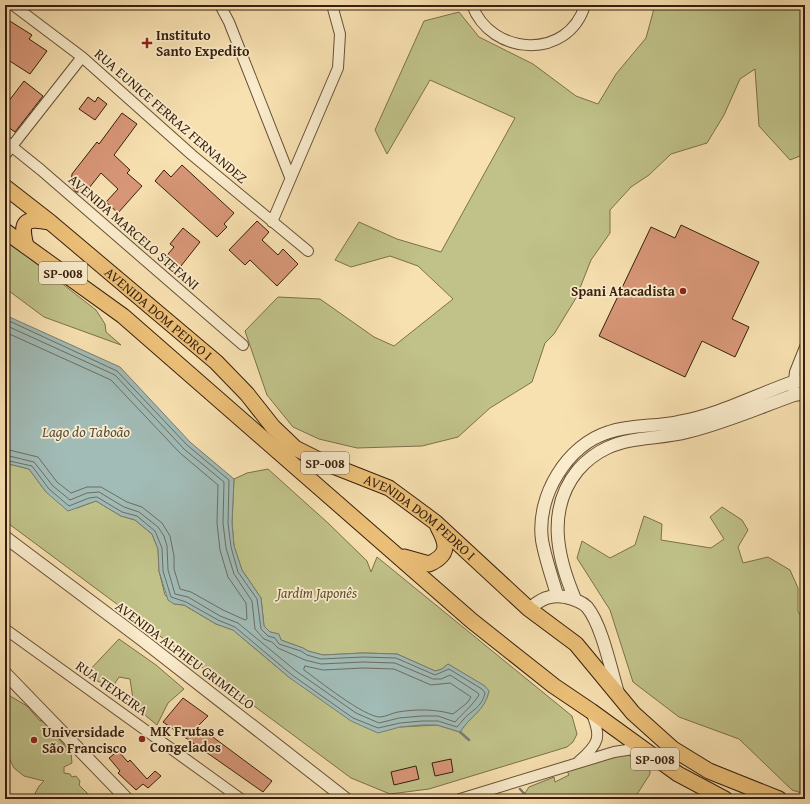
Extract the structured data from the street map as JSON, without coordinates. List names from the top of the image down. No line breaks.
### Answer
{"streets":{"main road":["SP-008","AVENIDA DOM PEDRO I"],"street":["RUA EUNICE FERRAZ FERNANDEZ","AVENIDA MARCELO STEFANI","AVENIDA ALPHEU GRIMELLO","RUA TEIXEIRA"]},"water":["Lago do Taboão"],"parks":["Jardim Japonês"],"places":{"health":["Instituto Santo Expedito"],"other":["Spani Atacadista","MK Frutas e Congelados","Universidade São Francisco"]}}
